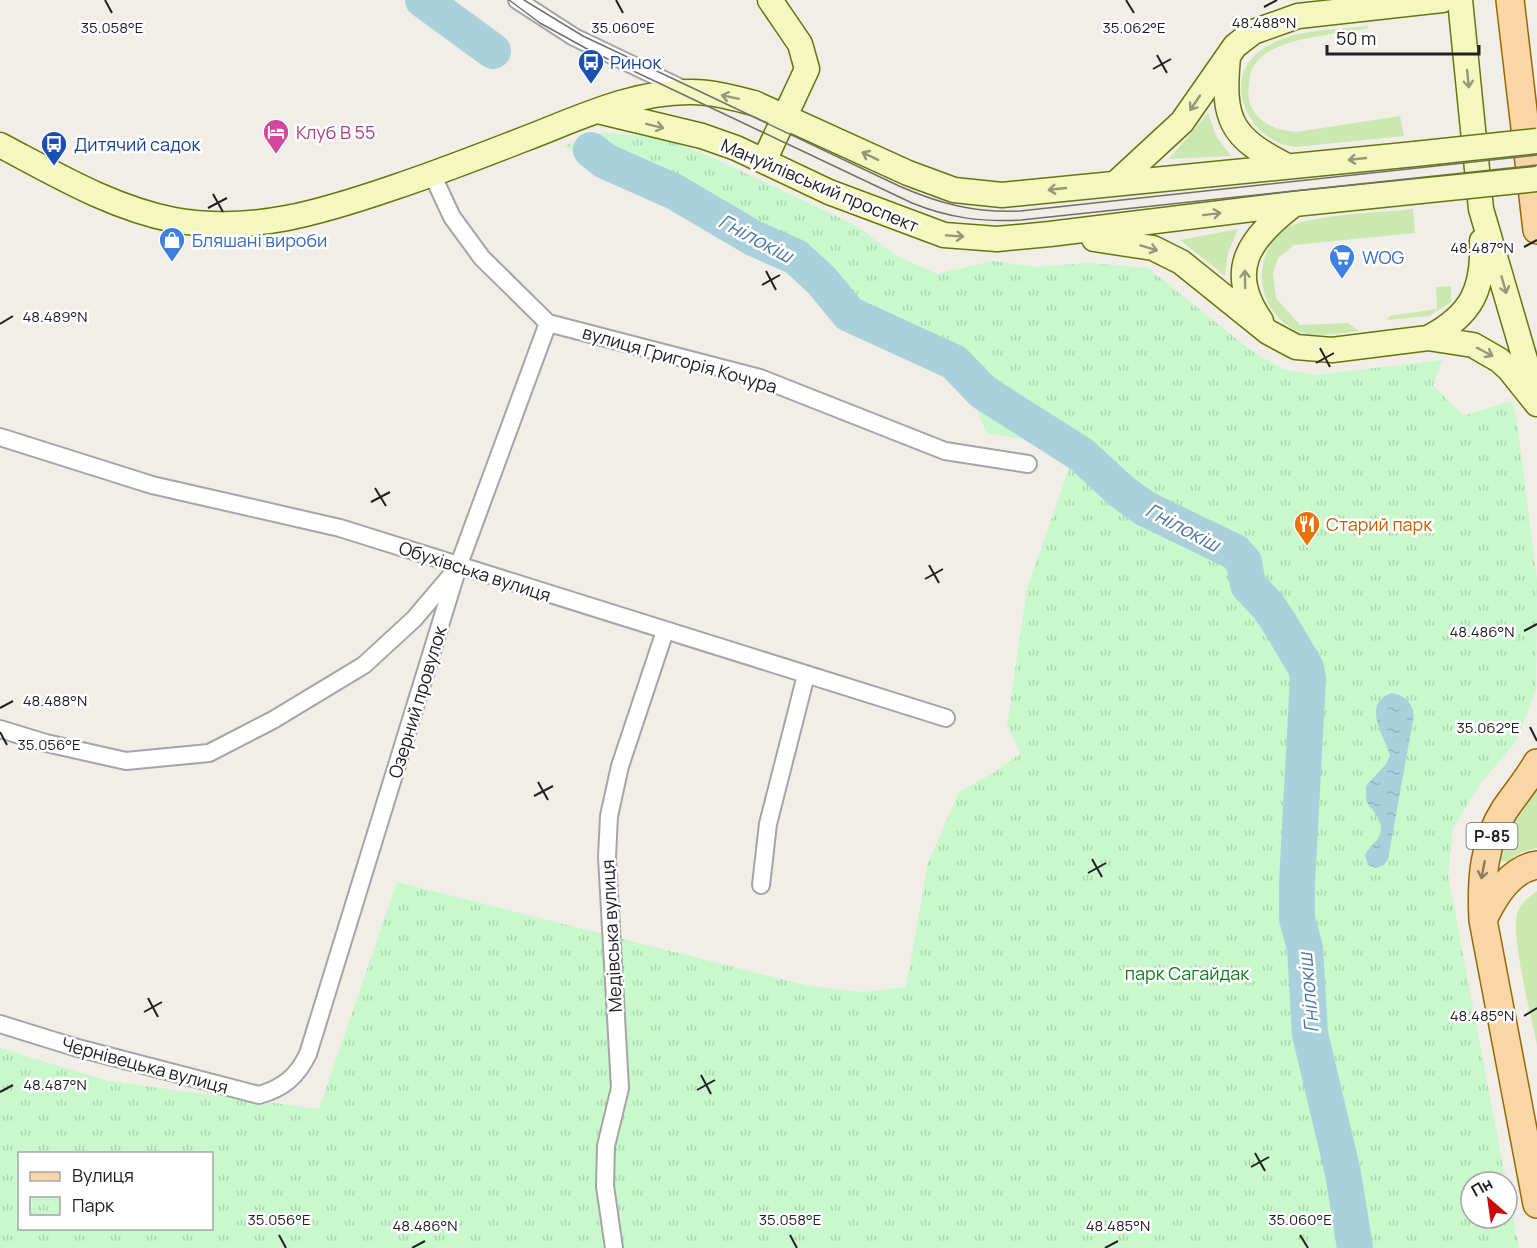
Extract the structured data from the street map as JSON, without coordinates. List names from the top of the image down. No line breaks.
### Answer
{"streets":{"main road":["Мануйлівський проспект","Р-85"],"street":["вулиця Григорія Кочура","Обухівська вулиця","Озерний провулок","Медівська вулиця","Чернівецька вулиця"]},"crossings":[["вулиця Григорія Кочура","Озерний провулок"],["Обухівська вулиця","Озерний провулок"],["Обухівська вулиця","Медівська вулиця"],["Озерний провулок","Чернівецька вулиця"]],"water":["Гнілокіш"],"parks":["парк Сагайдак"],"places":{"bus stop":["Ринок","Дитячий садок"],"hotel":["Клуб В 55"],"shop":["Бляшані вироби"],"supermarket":["WOG"],"restaurant":["Старий парк"]},"legend":["Вулиця","Парк"],"scale_bar":"50 m","north":"top left","coordinates":["48.488°N","35.058°E","35.060°E","35.062°E","48.487°N","48.489°N","48.486°N","35.056°E","48.485°N"]}
